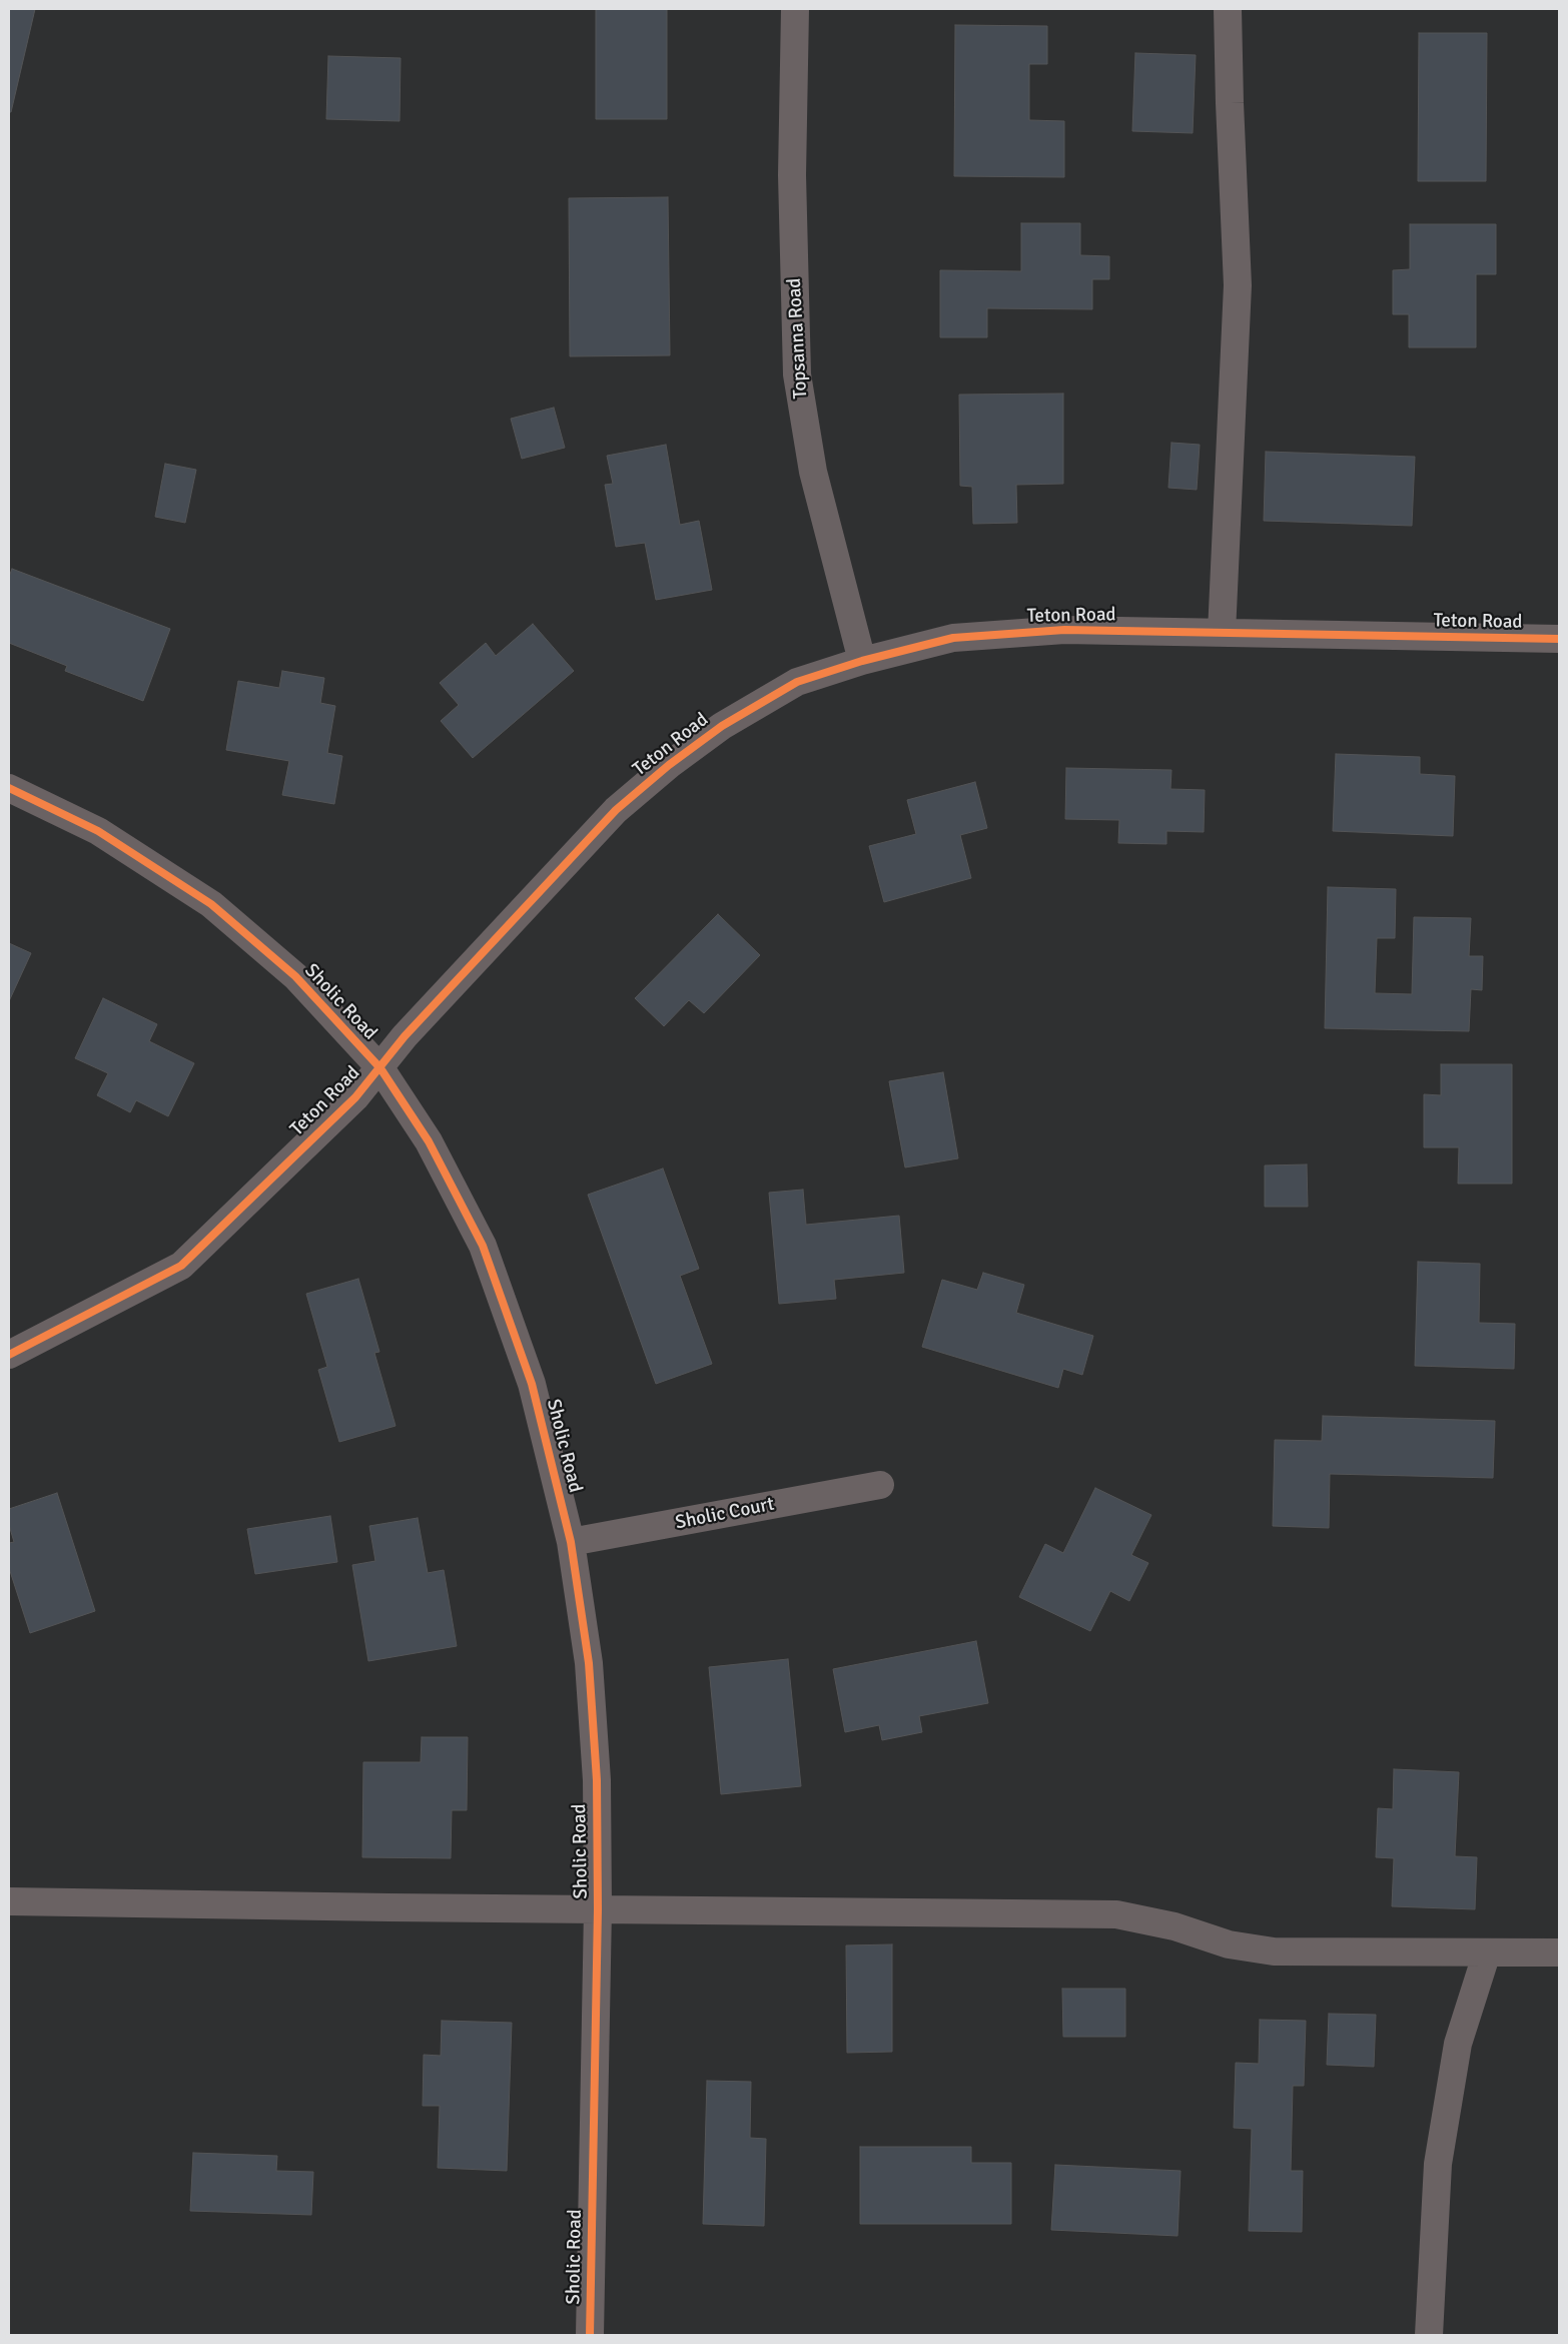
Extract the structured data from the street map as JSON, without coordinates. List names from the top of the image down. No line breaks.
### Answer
{"streets":{"street":["Topsanna Road","Teton Road","Sholic Road","Sholic Court"]},"crossings":[["Topsanna Road","Teton Road"],["Teton Road","Sholic Road"],["Sholic Road","Sholic Court"]]}
